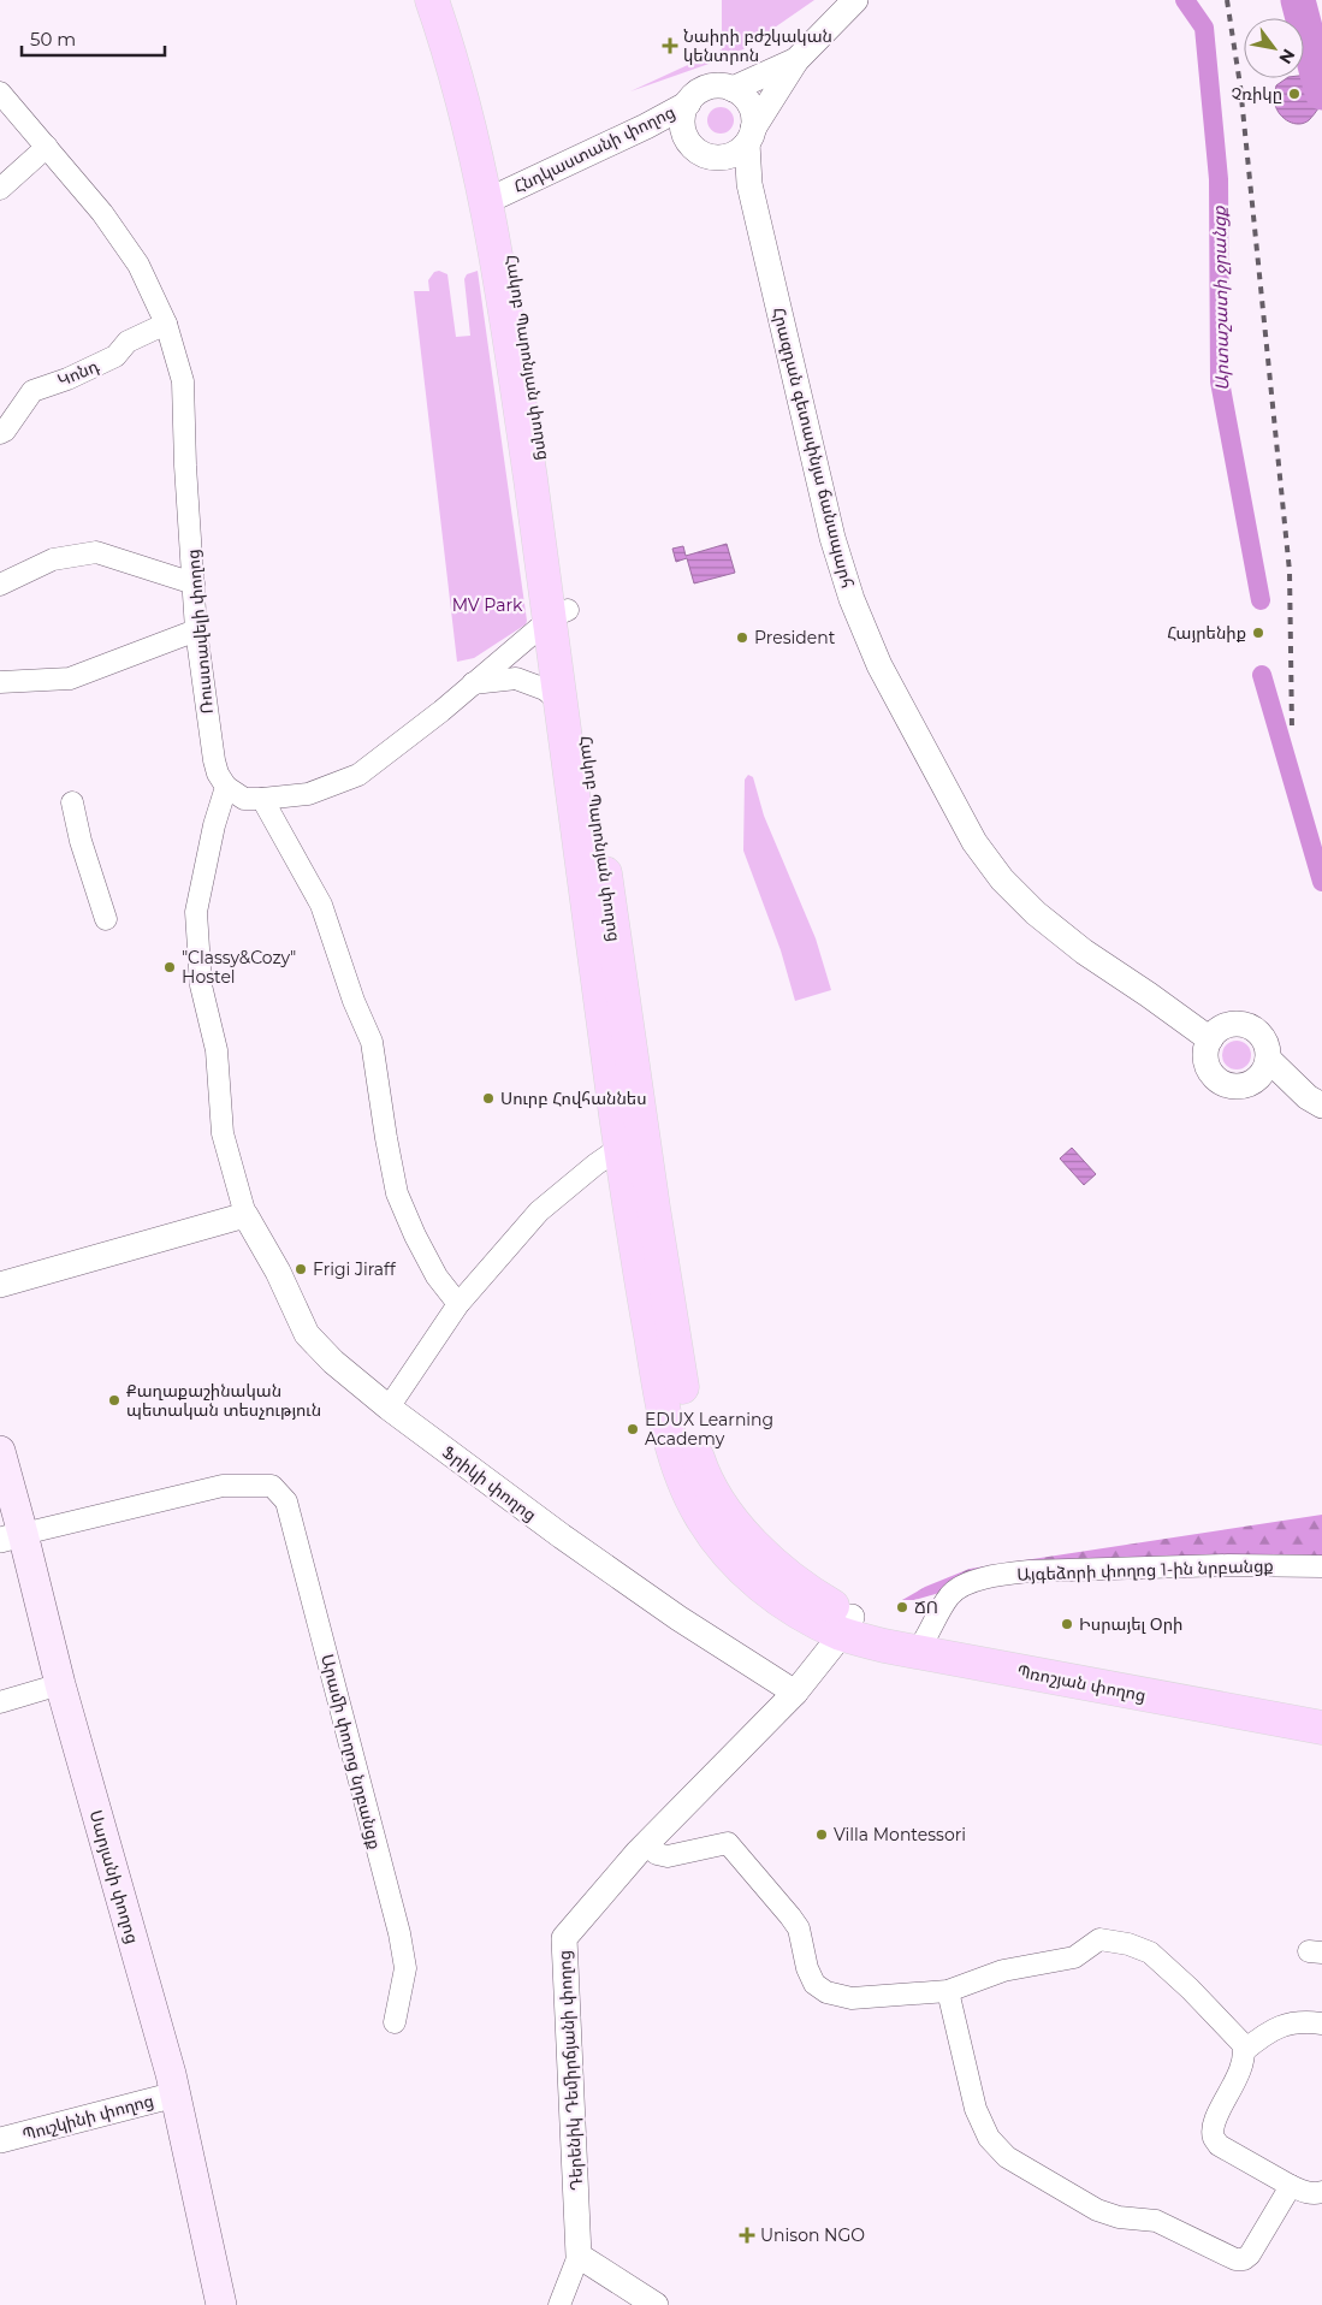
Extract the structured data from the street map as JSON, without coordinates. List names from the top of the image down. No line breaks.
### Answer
{"streets":{"main road":["Հակոբ Պարոնյան փողոց","Պռոշյան փողոց","Սարյանի փողոց"],"street":["Հնդկաստանի փողոց","Կոնդ","Հրազդան գետափնյա ճանապարհ","Ռուստավելի փողոց","Ֆրիկի փողոց","Այգեձորի փողոց 1-ին նրբանցք","Արամի փողոց նրբանցք","Դերենիկ Դեմիրճյանի փողոց","Պուշկինի փողոց"]},"crossings":[["Հնդկաստանի փողոց","Հակոբ Պարոնյան փողոց"],["Հնդկաստանի փողոց","Հրազդան գետափնյա ճանապարհ"],["Հակոբ Պարոնյան փողոց","Պռոշյան փողոց"],["Հակոբ Պարոնյան փողոց","Դերենիկ Դեմիրճյանի փողոց"],["Կոնդ","Ռուստավելի փողոց"],["Ֆրիկի փողոց","Դերենիկ Դեմիրճյանի փողոց"],["Այգեձորի փողոց 1-ին նրբանցք","Պռոշյան փողոց"],["Պռոշյան փողոց","Դերենիկ Դեմիրճյանի փողոց"],["Արամի փողոց նրբանցք","Սարյանի փողոց"],["Սարյանի փողոց","Պուշկինի փողոց"]],"water":["Արտաշատի ջրանցք"],"parks":["MV Park"],"places":{"health":["Նաիրի բժշկական կենտրոն","Unison NGO"],"other":["Չռիկը","Հայրենիք","President","\"Classy&Cozy\" Hostel","Սուրբ Հովհաննես","Frigi Jiraff","Քաղաքաշինական պետական տեսչություն","EDUX Learning Academy","ՃՈ","Իսրայել Օրի","Villa Montessori"]},"scale_bar":"50 m","north":"bottom right"}
